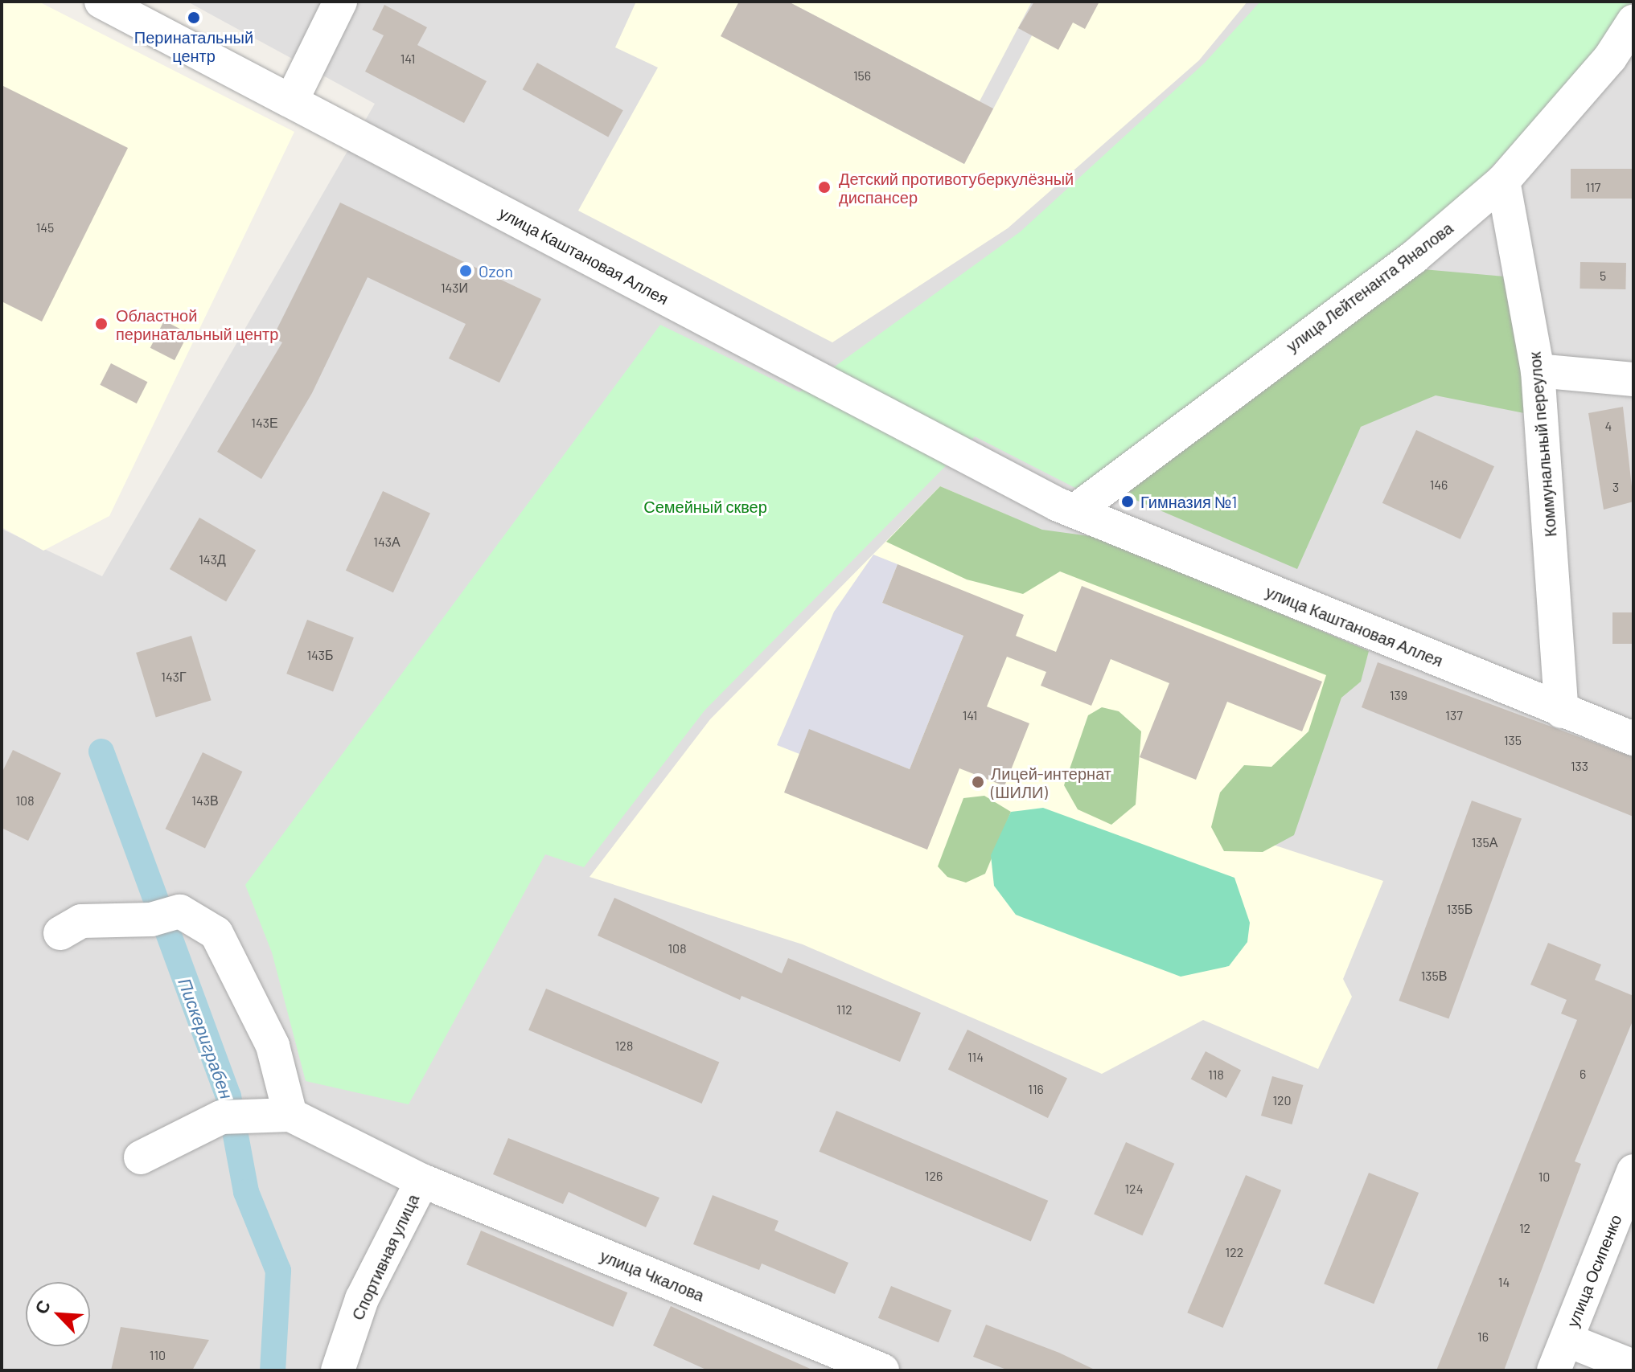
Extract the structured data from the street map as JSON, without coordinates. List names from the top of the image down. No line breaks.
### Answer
{"streets":{"street":["улица Каштановая Аллея","улица Лейтенанта Яналова","Коммунальный переулок","Спортивная улица","улица Осипенко","улица Чкалова"]},"crossings":[["улица Каштановая Аллея","улица Лейтенанта Яналова"],["улица Каштановая Аллея","Коммунальный переулок"],["улица Лейтенанта Яналова","Коммунальный переулок"],["Спортивная улица","улица Чкалова"]],"water":["Пискериграбен"],"parks":["Семейный сквер"],"places":["Перинатальный центр","Детский противотуберкулёзный диспансер","Ozon","Областной перинатальный центр","Гимназия №1","Лицей-интернат (ШИЛИ)"],"house_numbers":["141","156","117","145","5","143И","143Е","4","146","3","143А","143Д","143Б","143Г","139","141","137","135","133","108","143В","135А","135Б","108","135В","112","128","114","6","118","116","120","126","10","124","12","122","14","16","110"],"north":"top left"}
